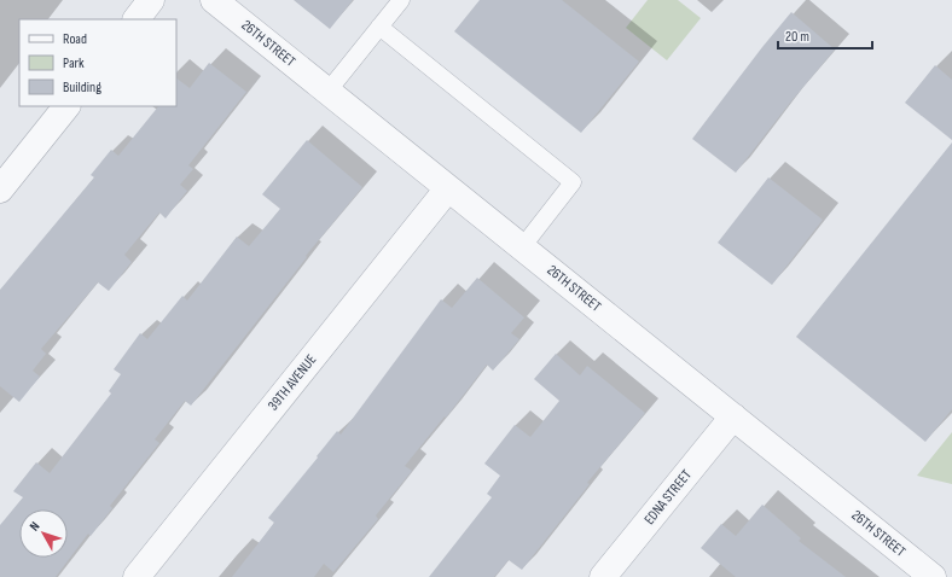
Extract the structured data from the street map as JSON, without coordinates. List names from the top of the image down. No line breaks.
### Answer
{"streets":{"street":["26TH STREET","39TH AVENUE","EDNA STREET"]},"crossings":[["26TH STREET","39TH AVENUE"],["26TH STREET","EDNA STREET"]],"legend":["Road","Park","Building"],"scale_bar":"20 m","north":"top left"}
